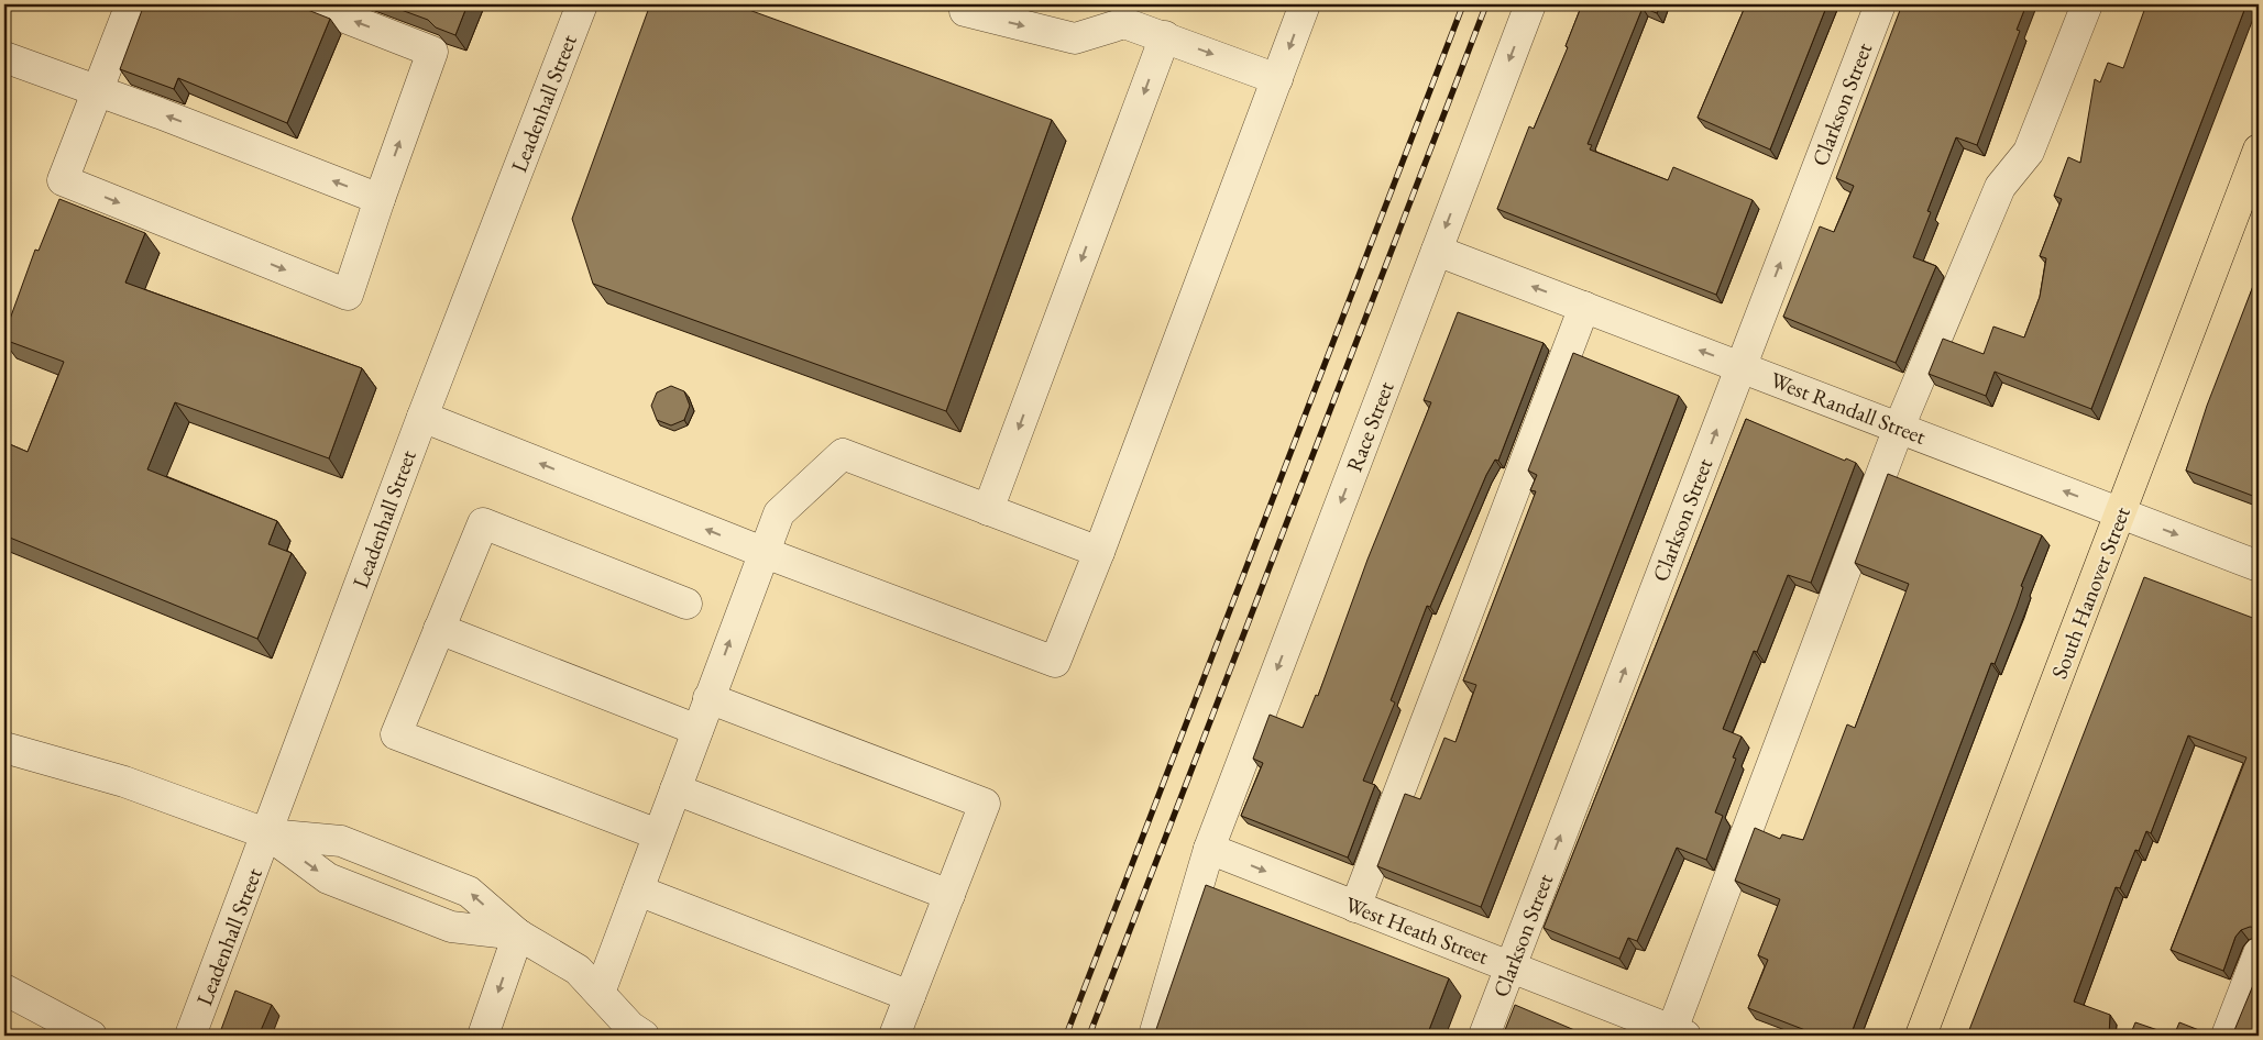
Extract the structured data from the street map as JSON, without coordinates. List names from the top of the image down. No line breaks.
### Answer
{"streets":{"main road":["South Hanover Street"],"street":["Leadenhall Street","Clarkson Street","West Randall Street","Race Street","West Heath Street"]},"crossings":[["Clarkson Street","West Randall Street"],["Clarkson Street","West Heath Street"],["West Randall Street","Race Street"],["West Randall Street","South Hanover Street"],["Race Street","West Heath Street"]]}
